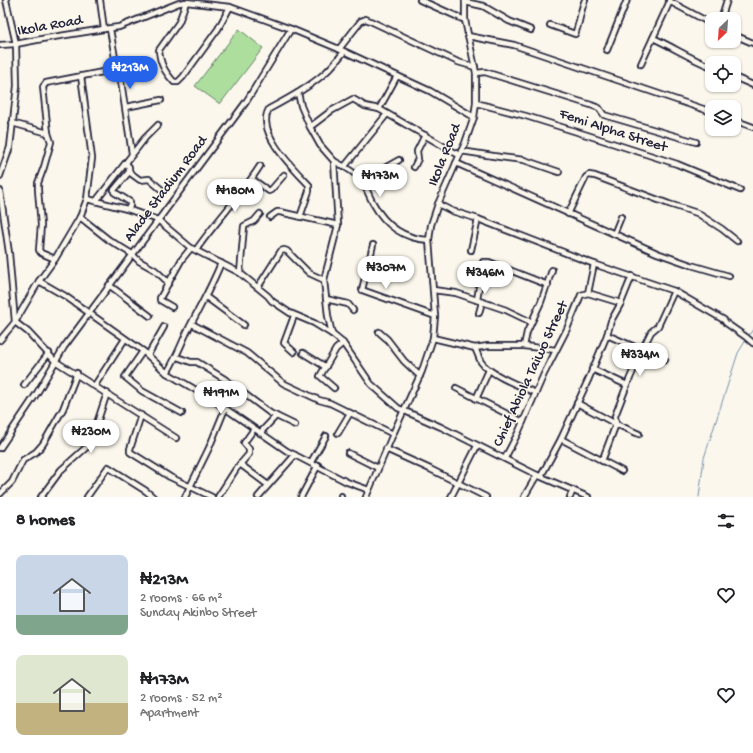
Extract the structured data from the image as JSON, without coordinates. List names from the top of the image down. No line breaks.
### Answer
{"streets":{"street":["Ikola Road","Femi Alpha Street","Alade Stadium Road","Chief Abiola Taiwo Street"]},"crossings":[["Ikola Road","Femi Alpha Street"]],"north":"bottom left","page":{"price":["₦213M","₦173M","₦180M","₦307M","₦346M","₦334M","₦191M","₦230M"],"heading":"8 homes","list":[{"name":"₦213M","note":"2 rooms · 66 m² · Sunday Akinbo Street"},{"name":"₦173M","note":"2 rooms · 52 m² · Apartment"}]}}
